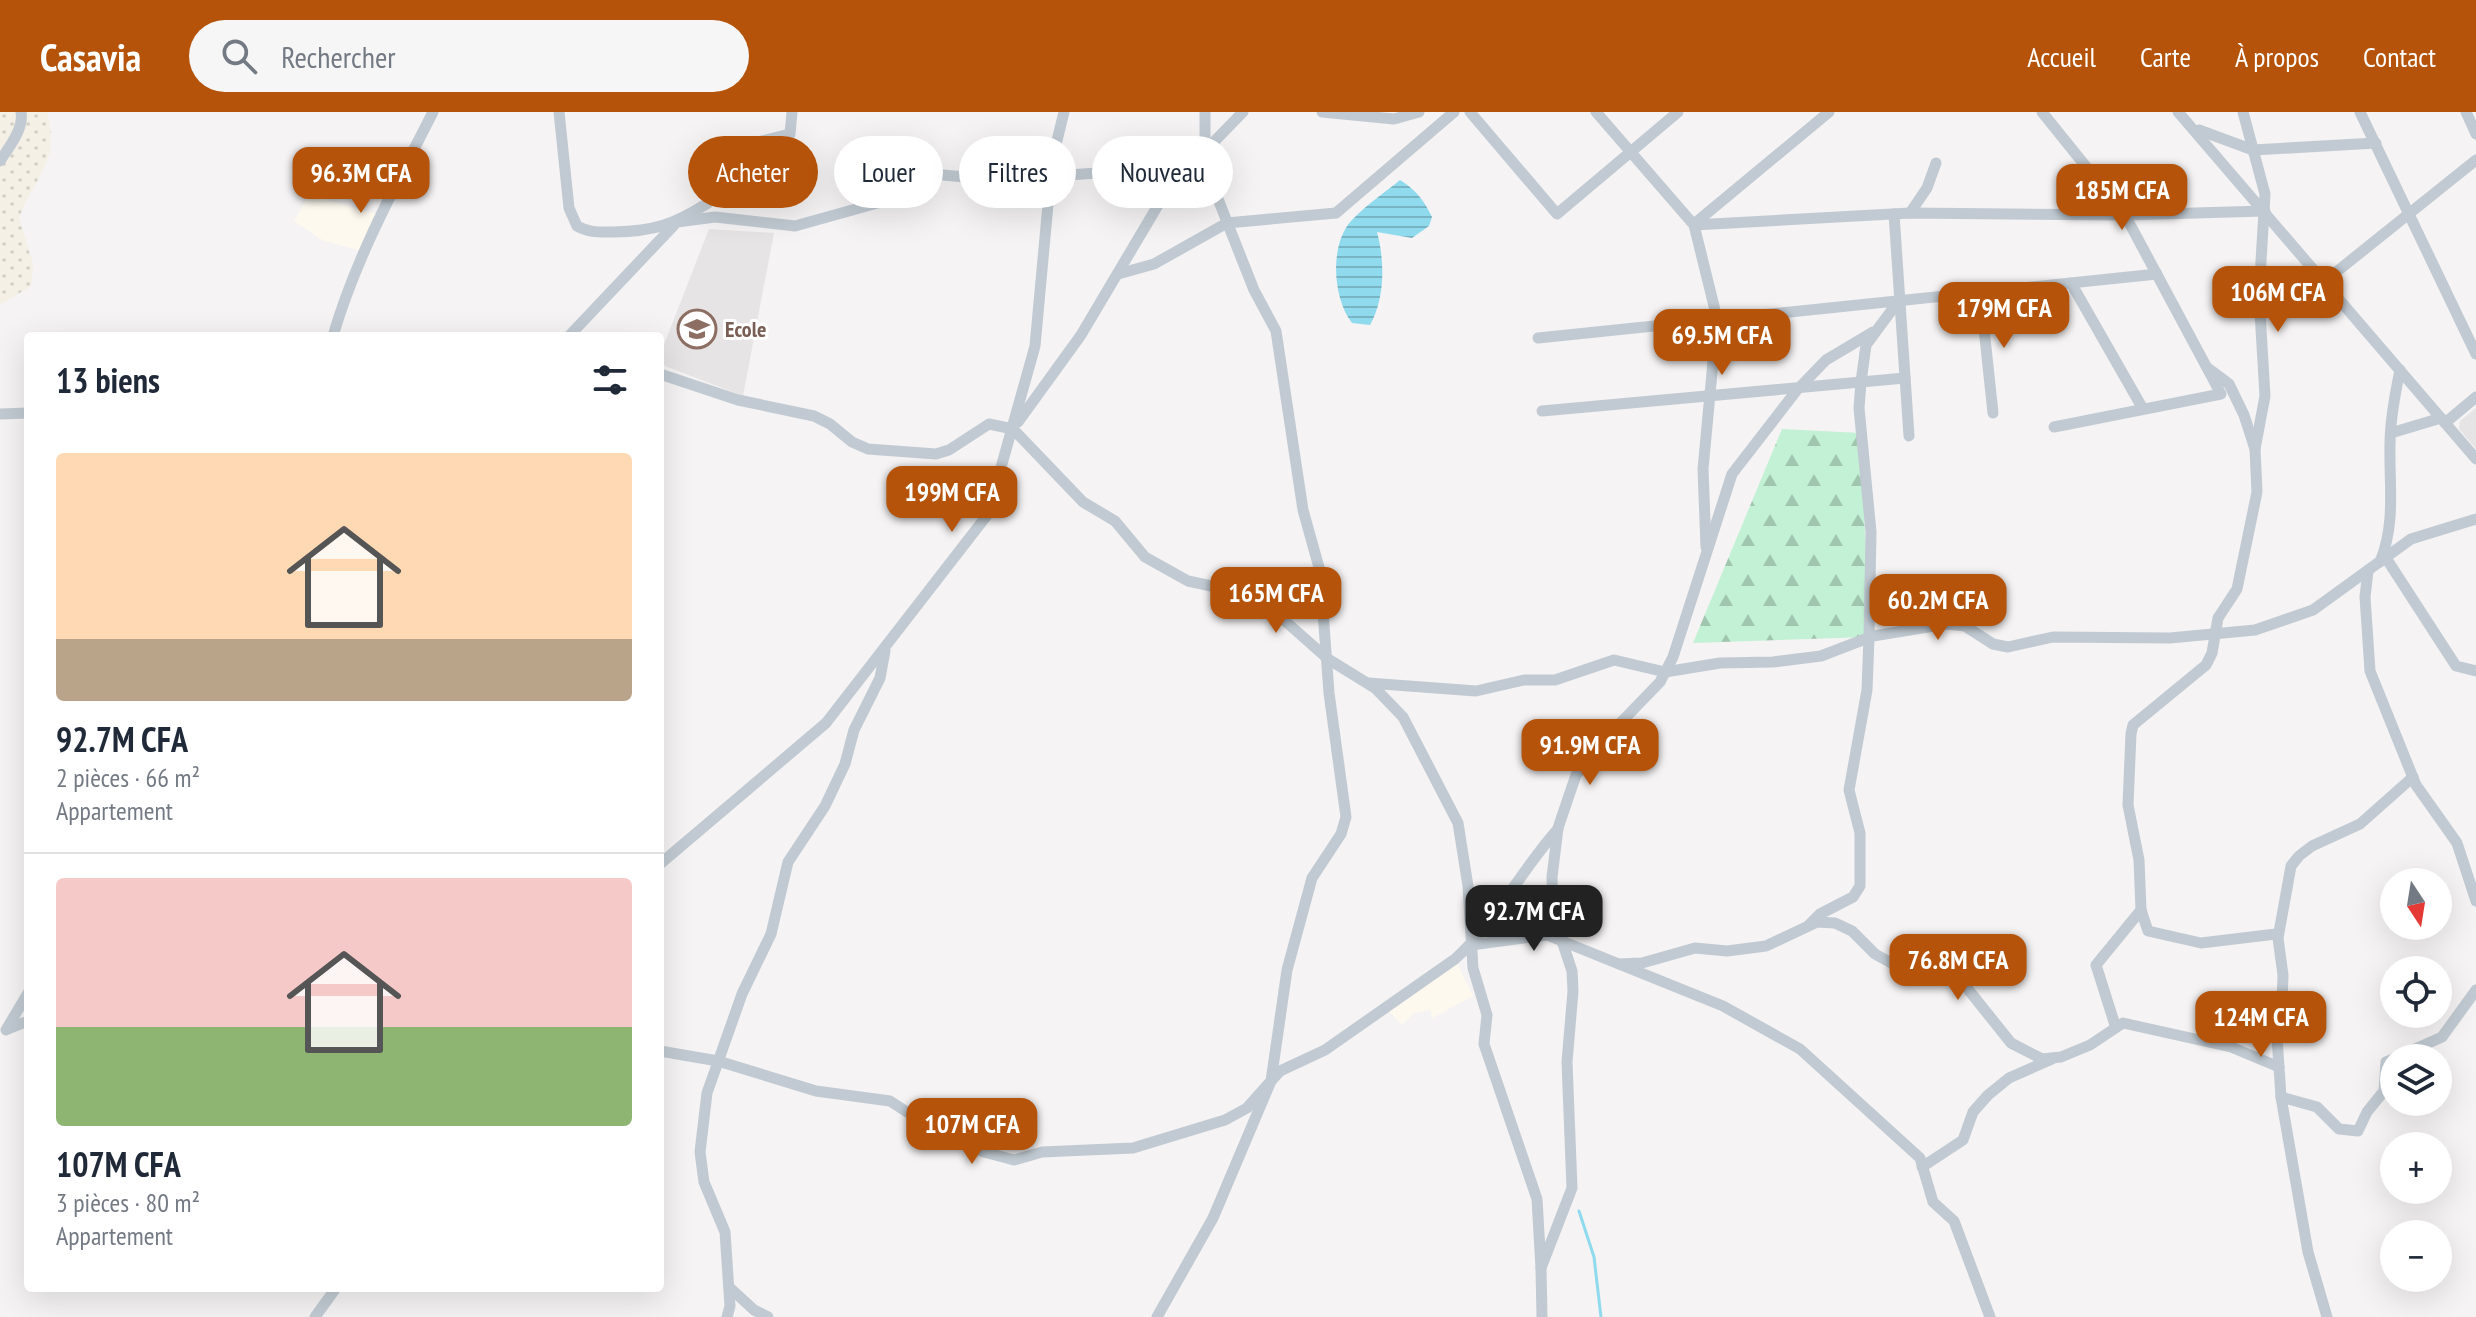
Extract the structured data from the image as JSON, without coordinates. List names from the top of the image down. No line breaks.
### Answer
{"places":{"school or university":["Ecole"]},"north":"bottom","page":{"header":"Casavia","search":"Rechercher","nav":["Accueil","Carte","À propos","Contact"],"chip":["Acheter","Louer","Filtres","Nouveau"],"price":["96.3M CFA","185M CFA","106M CFA","179M CFA","69.5M CFA","199M CFA","165M CFA","60.2M CFA","91.9M CFA","92.7M CFA","76.8M CFA","124M CFA","107M CFA"],"heading":"13 biens","list":[{"name":"92.7M CFA","note":"2 pièces · 66 m² · Appartement"},{"name":"107M CFA","note":"3 pièces · 80 m² · Appartement"}],"map_buttons":["+","−"]}}
